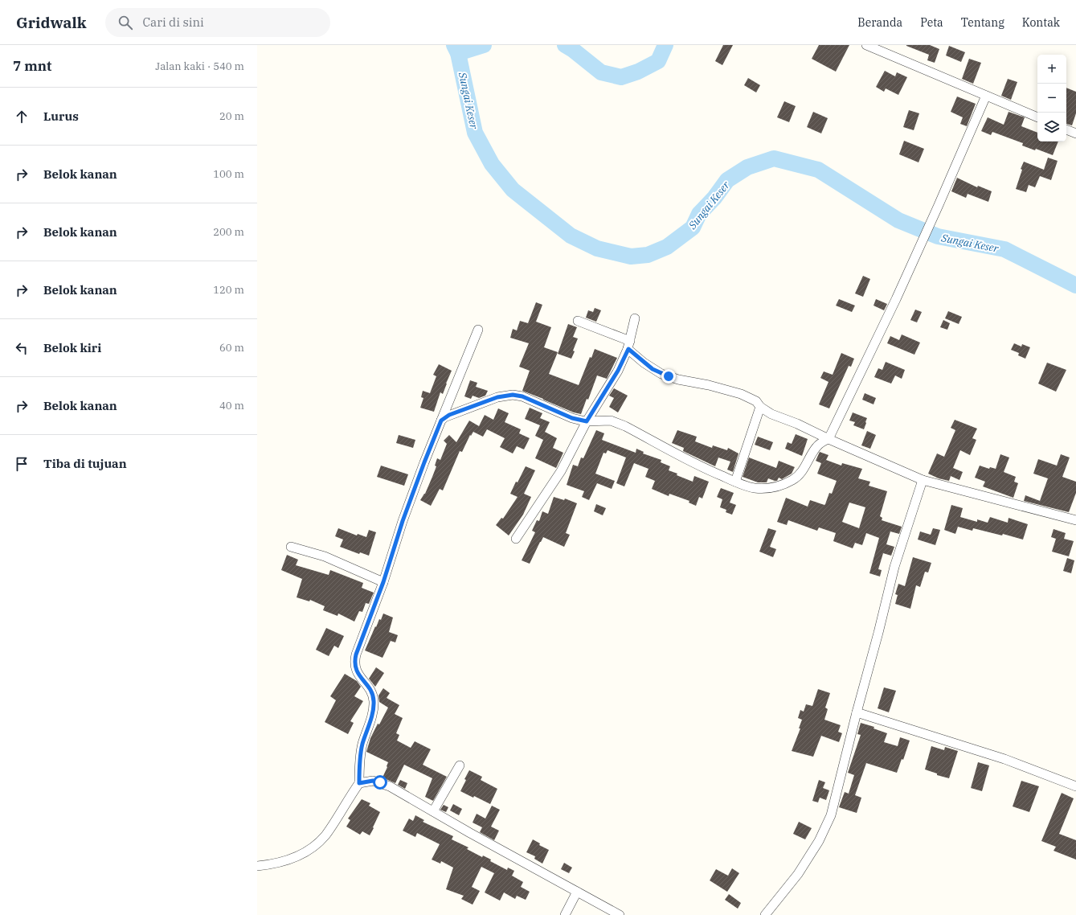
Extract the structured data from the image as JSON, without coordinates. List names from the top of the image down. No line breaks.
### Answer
{"water":["Sungai Keser"],"page":{"header":"Gridwalk","search":"Cari di sini","nav":["Beranda","Peta","Tentang","Kontak"],"heading":["7 mnt","Jalan kaki · 540 m"],"map_buttons":["+","−"],"list":[["Lurus","20 m"],["Belok kanan","100 m"],["Belok kanan","200 m"],["Belok kanan","120 m"],["Belok kiri","60 m"],["Belok kanan","40 m"],"Tiba di tujuan"]}}
